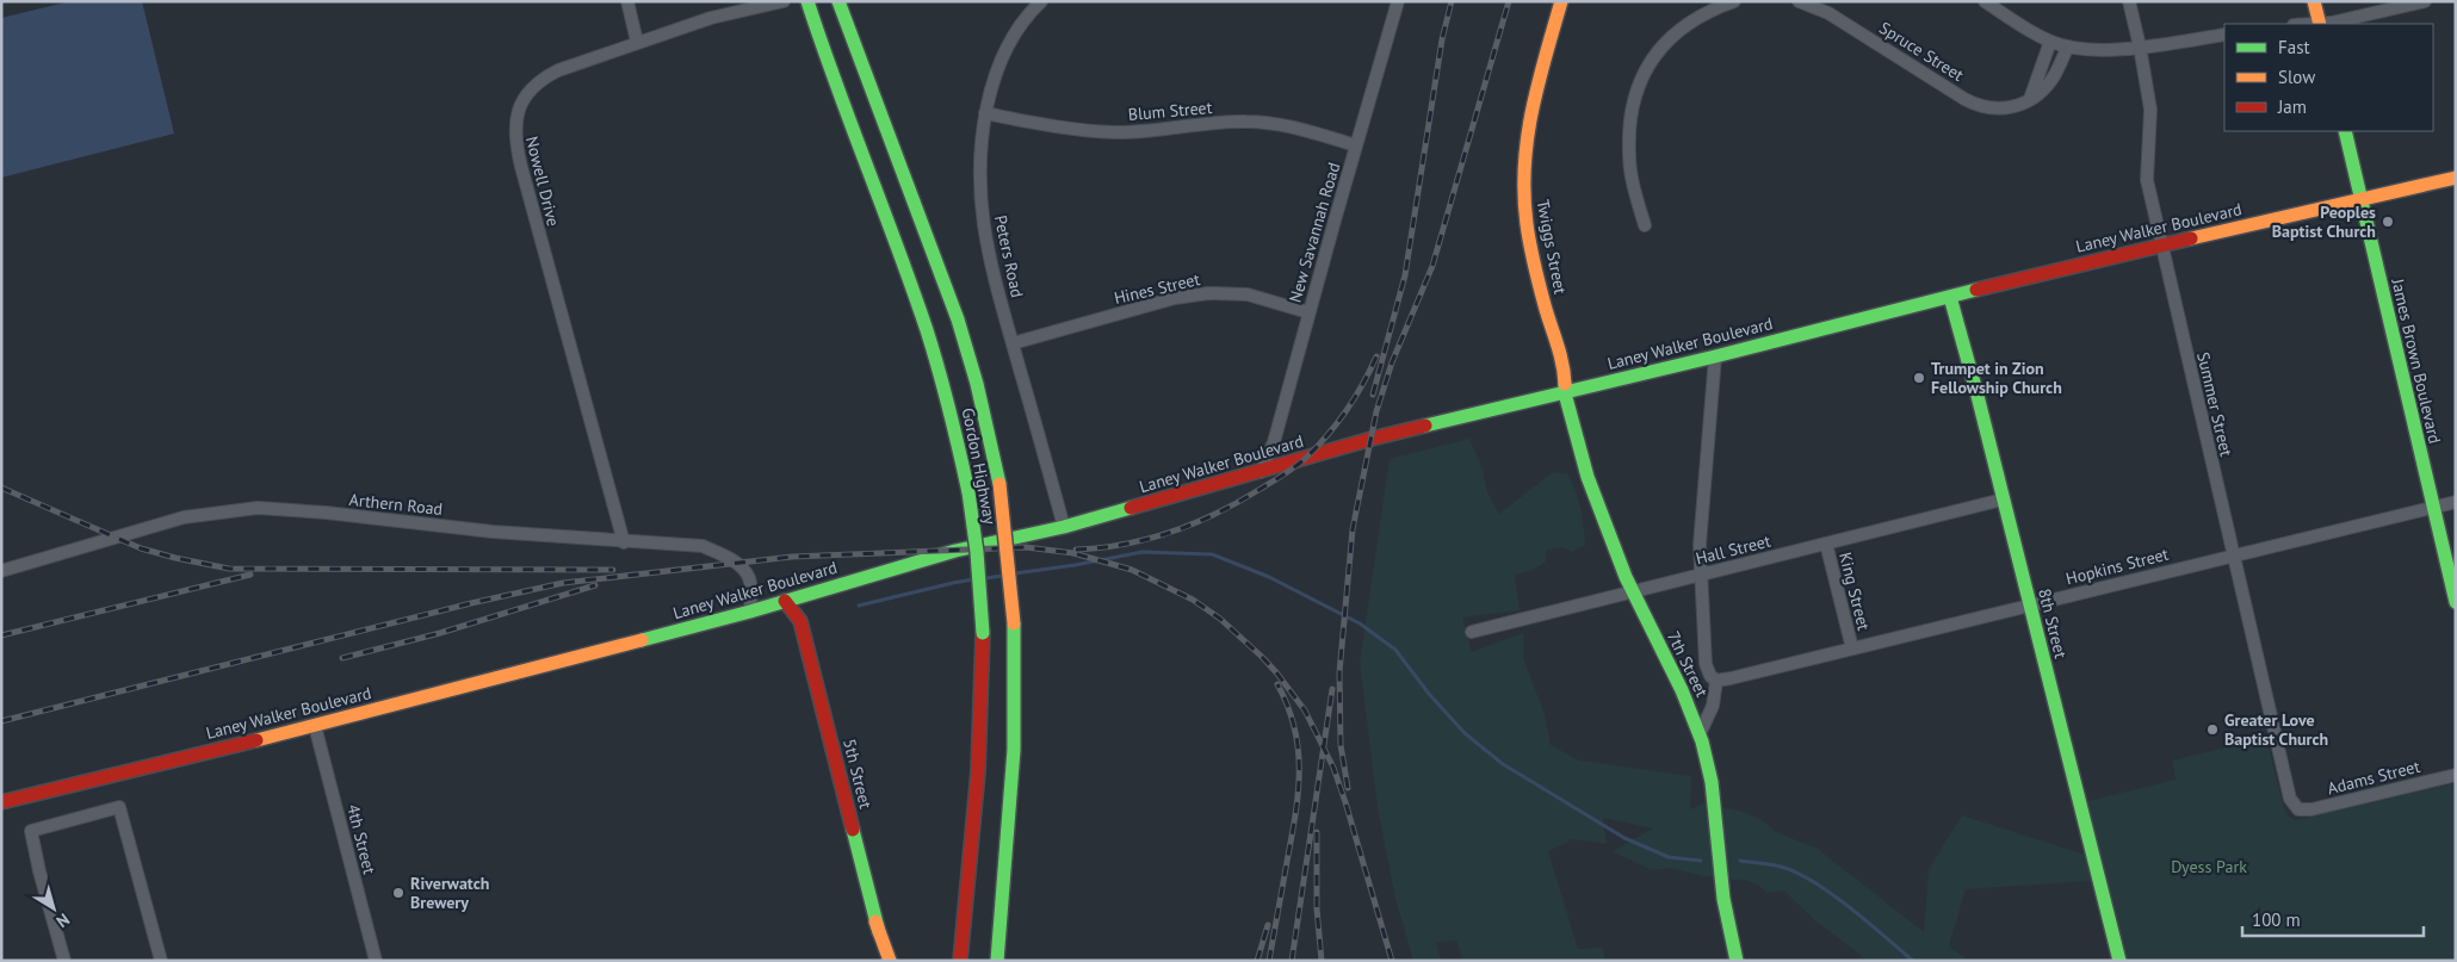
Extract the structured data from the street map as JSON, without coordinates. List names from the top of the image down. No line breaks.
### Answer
{"streets":{"main road":["Laney Walker Boulevard","Twiggs Street","James Brown Boulevard","Gordon Highway","8th Street","7th Street","5th Street"],"street":["Spruce Street","Blum Street","Nowell Drive","New Savannah Road","Peters Road","Hines Street","Summer Street","Arthern Road","Hall Street","Hopkins Street","King Street","Adams Street","4th Street"]},"crossings":[["Blum Street","New Savannah Road"],["Blum Street","Peters Road"],["Nowell Drive","Arthern Road"],["Laney Walker Boulevard","New Savannah Road"],["Laney Walker Boulevard","Twiggs Street"],["Laney Walker Boulevard","Peters Road"],["Laney Walker Boulevard","James Brown Boulevard"],["Laney Walker Boulevard","Summer Street"],["Laney Walker Boulevard","Arthern Road"],["Laney Walker Boulevard","8th Street"],["Laney Walker Boulevard","7th Street"],["Laney Walker Boulevard","5th Street"],["Laney Walker Boulevard","4th Street"],["New Savannah Road","Hines Street"],["Twiggs Street","7th Street"],["Peters Road","Hines Street"],["James Brown Boulevard","Hopkins Street"],["Summer Street","Hopkins Street"],["Summer Street","Adams Street"],["Hall Street","King Street"],["Hall Street","8th Street"],["Hall Street","7th Street"],["Hopkins Street","King Street"],["Hopkins Street","8th Street"]],"parks":["Dyess Park"],"places":["Peoples Baptist Church","Trumpet in Zion Fellowship Church","Greater Love Baptist Church","Riverwatch Brewery"],"legend":["Fast","Slow","Jam"],"scale_bar":"100 m","north":"bottom right"}
